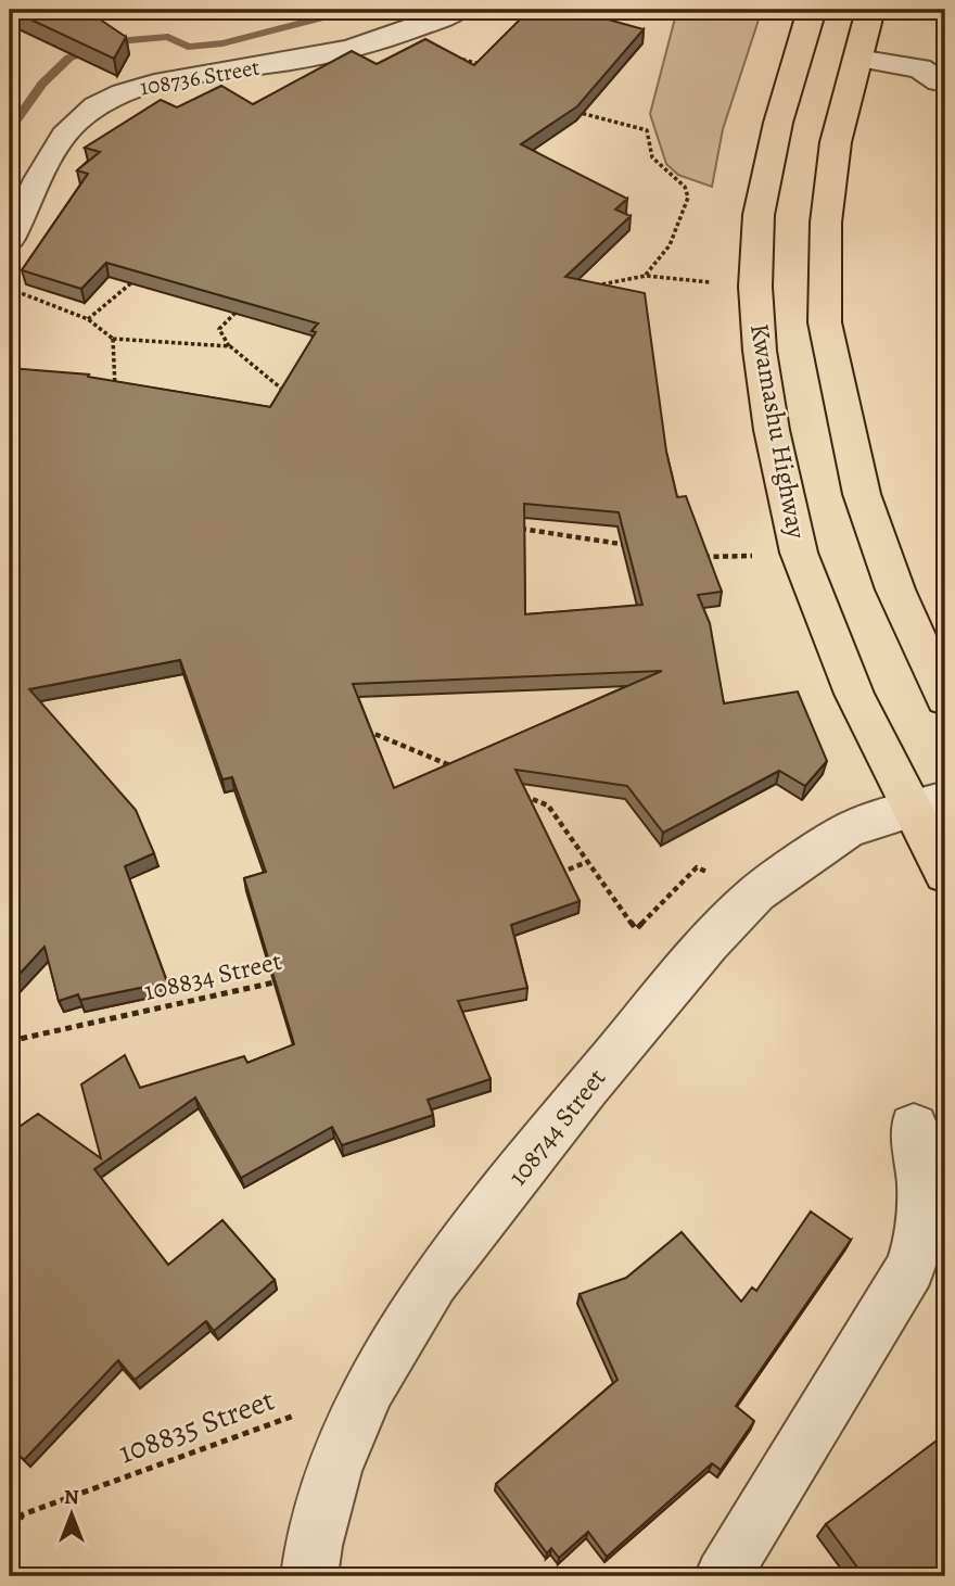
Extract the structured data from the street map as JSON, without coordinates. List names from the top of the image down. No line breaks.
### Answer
{"streets":{"main road":["Kwamashu Highway"],"street":["108736 Street","108744 Street"],"path":["108834 Street","108835 Street"]},"crossings":[["Kwamashu Highway","108744 Street"],["108744 Street","108835 Street"]],"north":"top"}
